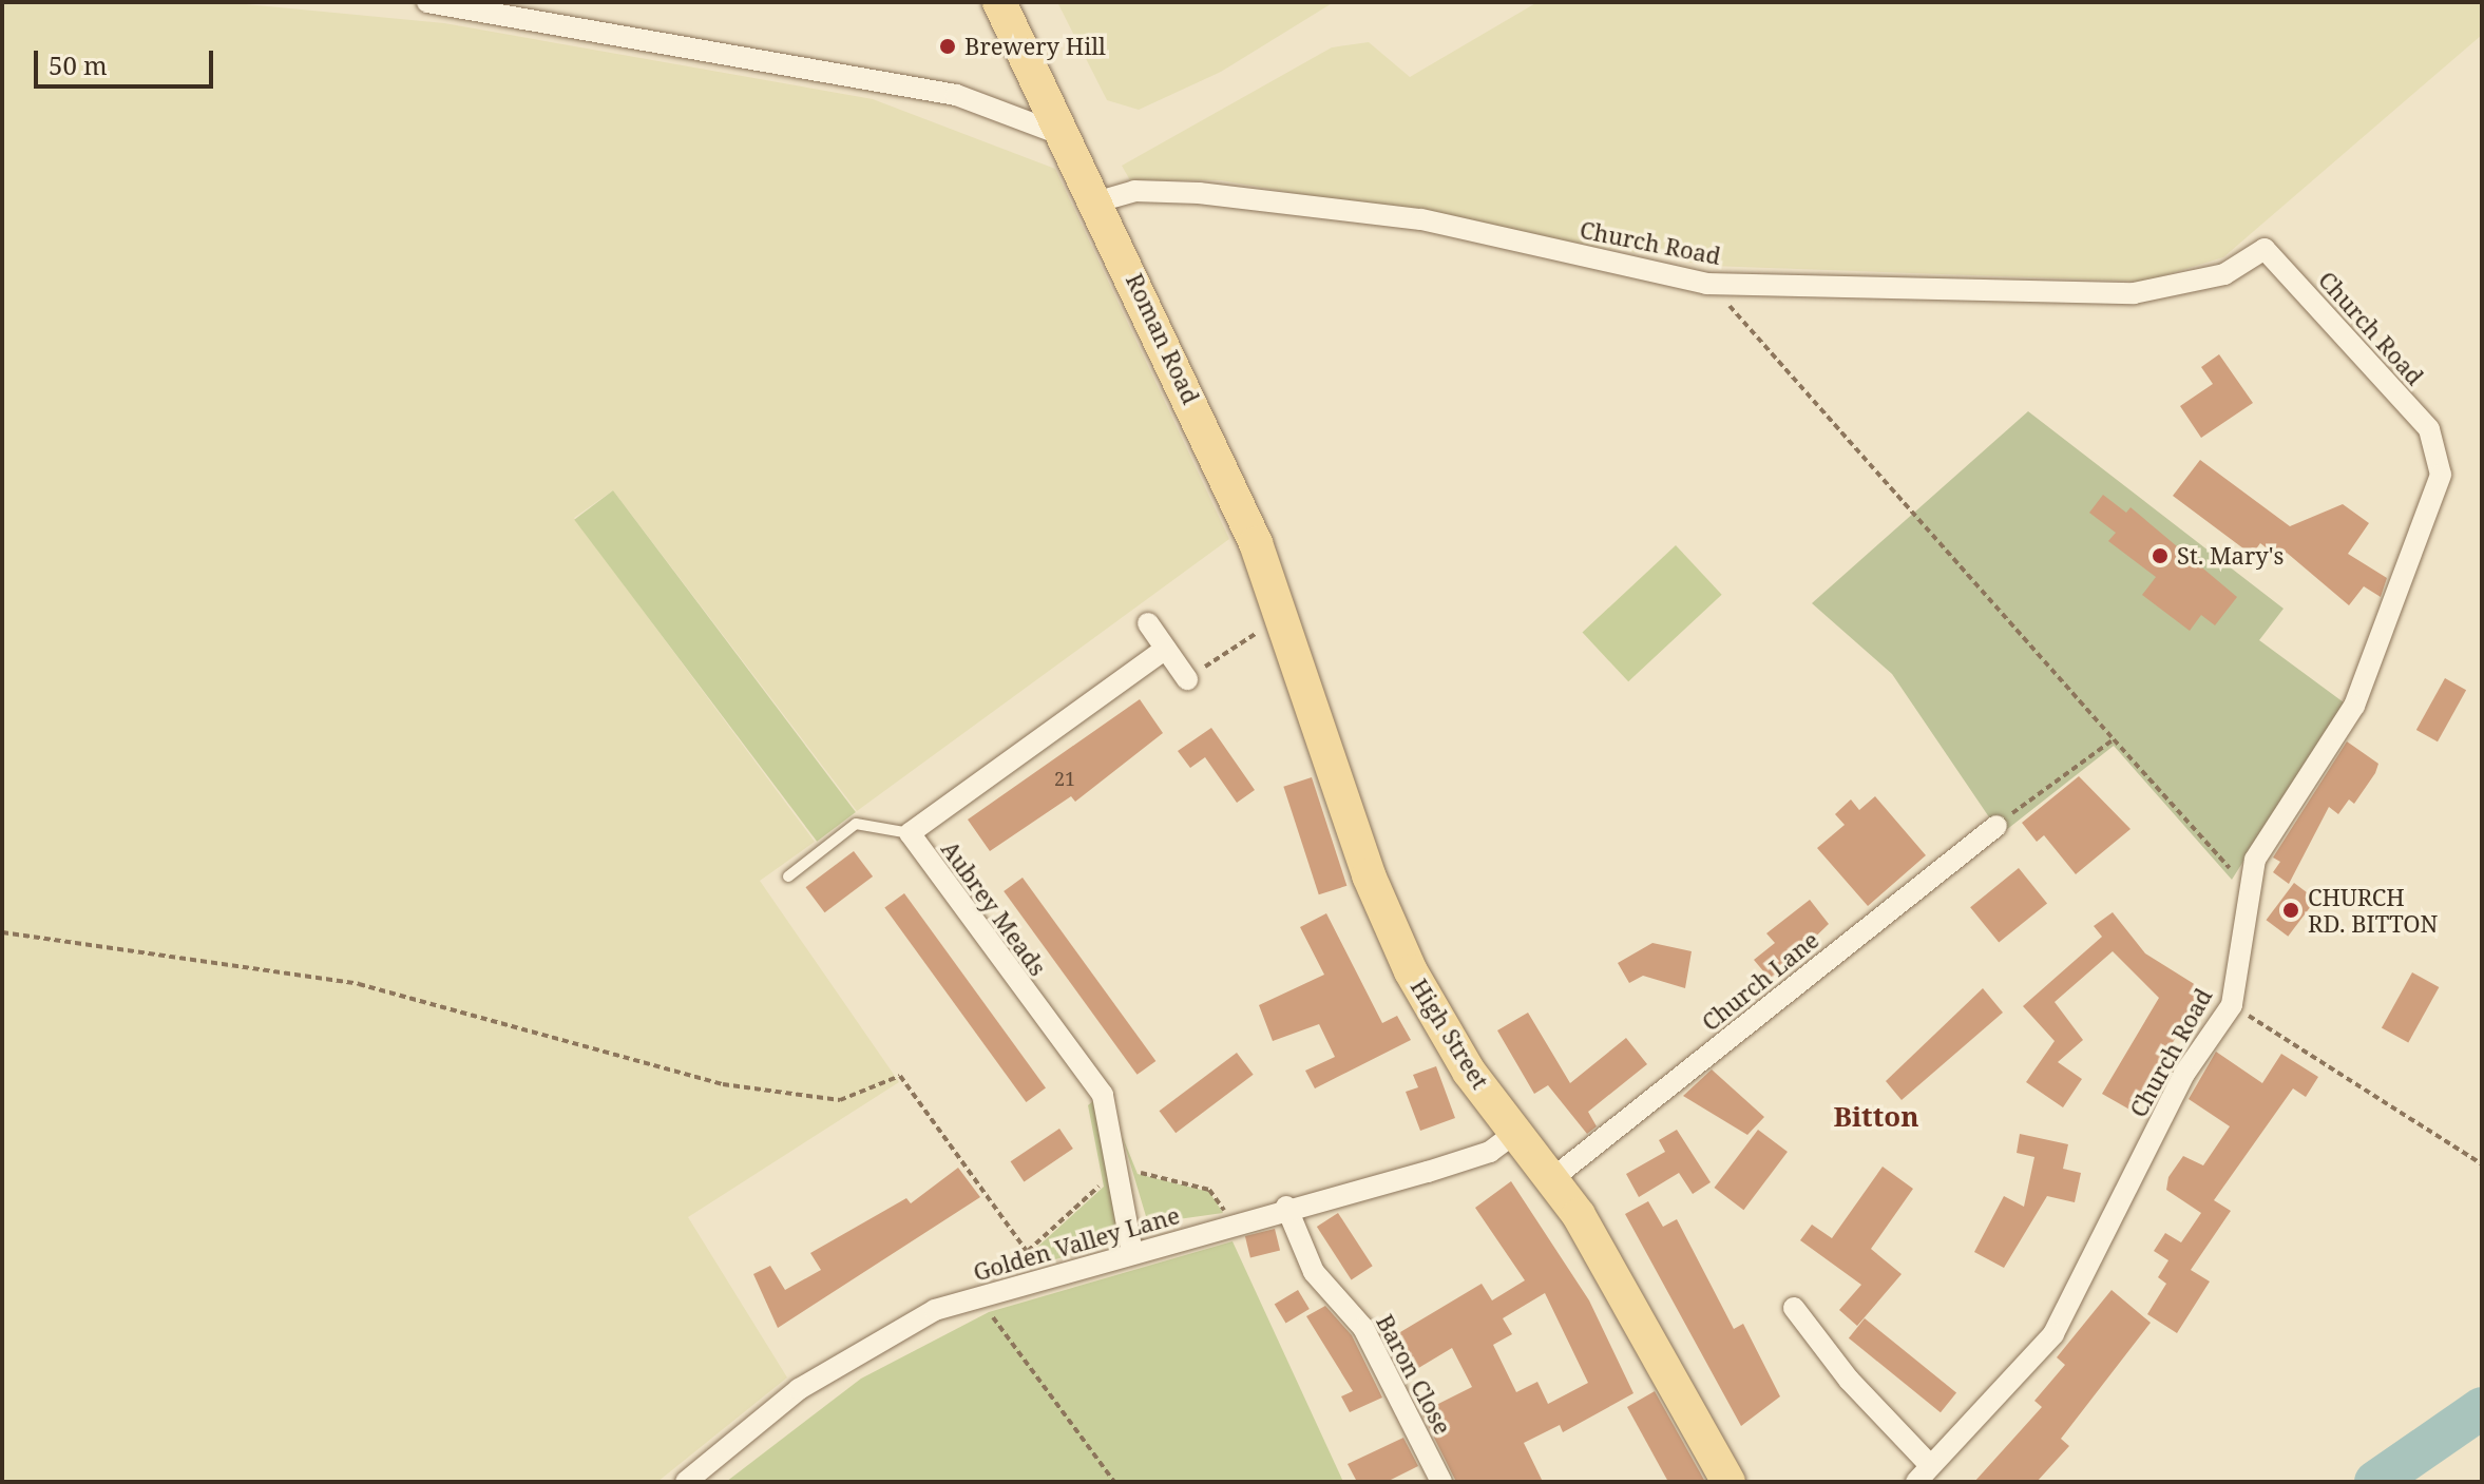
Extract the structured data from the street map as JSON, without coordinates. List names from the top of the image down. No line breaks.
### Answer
{"streets":{"main road":["Roman Road","High Street"],"street":["Church Road","Aubrey Meads","Church Lane","Golden Valley Lane","Baron Close"]},"crossings":[["Church Road","Roman Road"],["Roman Road","High Street"],["Aubrey Meads","Golden Valley Lane"],["Church Lane","High Street"],["High Street","Golden Valley Lane"],["Golden Valley Lane","Baron Close"]],"districts":["Bitton"],"places":["Brewery Hill","St. Mary's","CHURCH RD. BITTON"],"house_numbers":["21"],"scale_bar":"50 m"}
